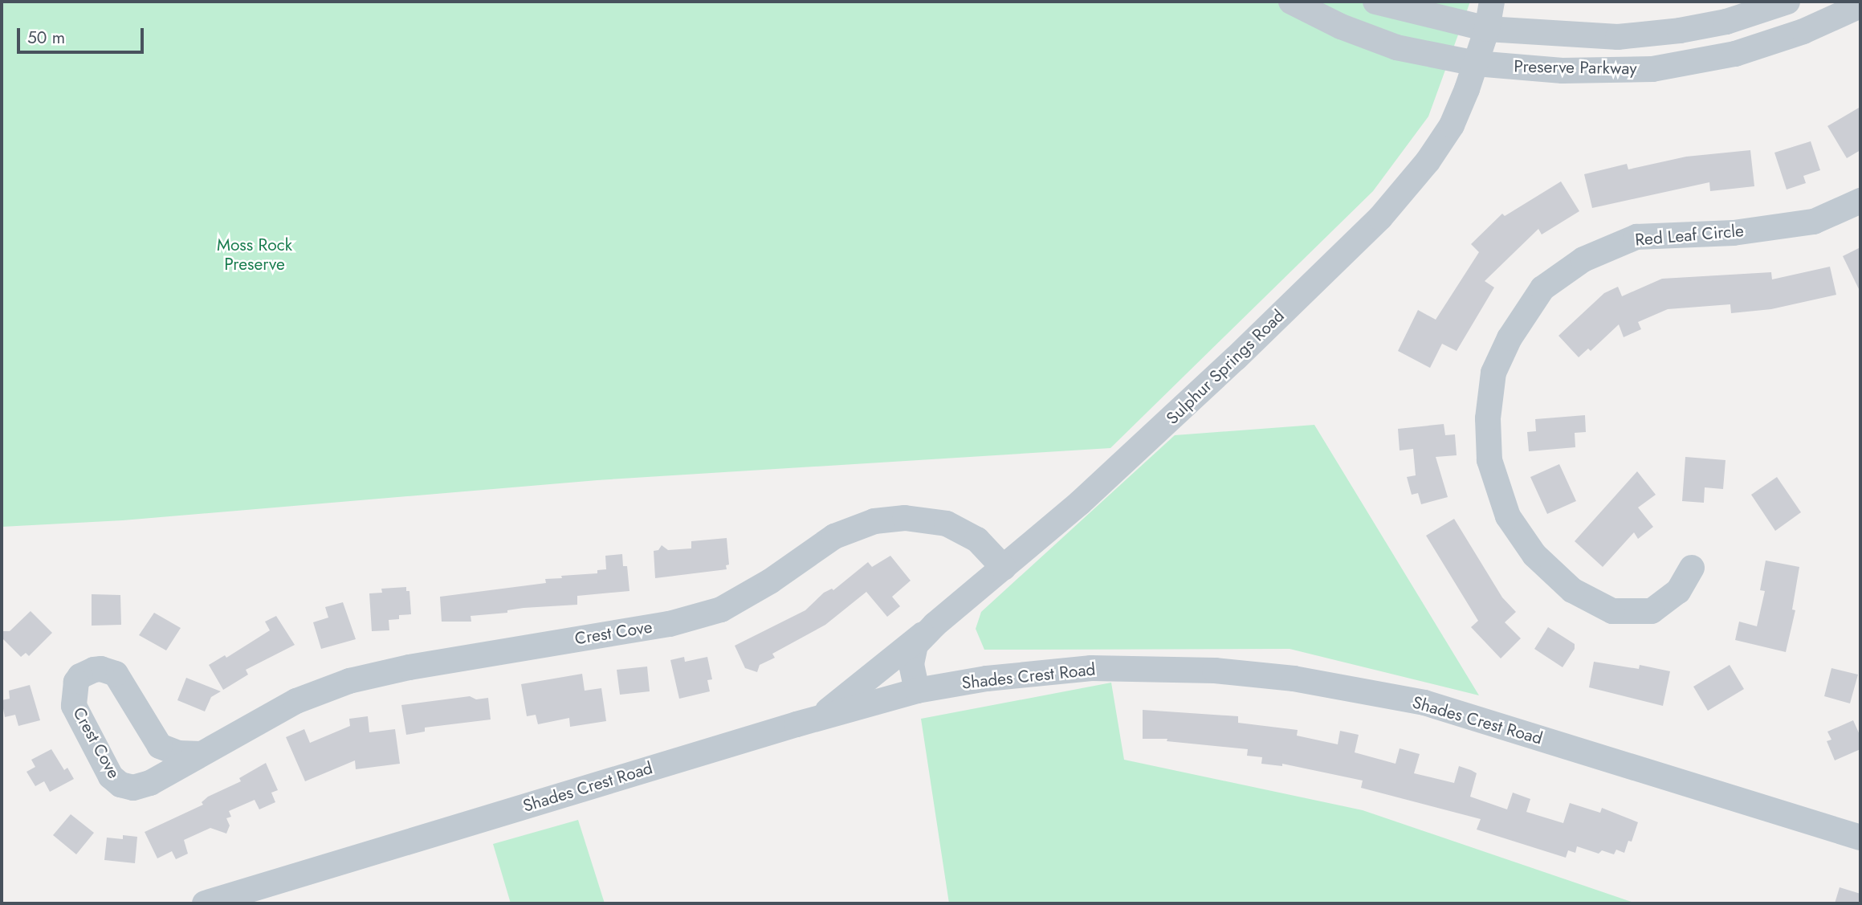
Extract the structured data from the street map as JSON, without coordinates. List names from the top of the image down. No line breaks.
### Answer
{"streets":{"street":["Preserve Parkway","Red Leaf Circle","Sulphur Springs Road","Crest Cove","Shades Crest Road"]},"crossings":[["Preserve Parkway","Sulphur Springs Road"],["Sulphur Springs Road","Crest Cove"],["Sulphur Springs Road","Shades Crest Road"]],"parks":["Moss Rock Preserve"],"scale_bar":"50 m"}
